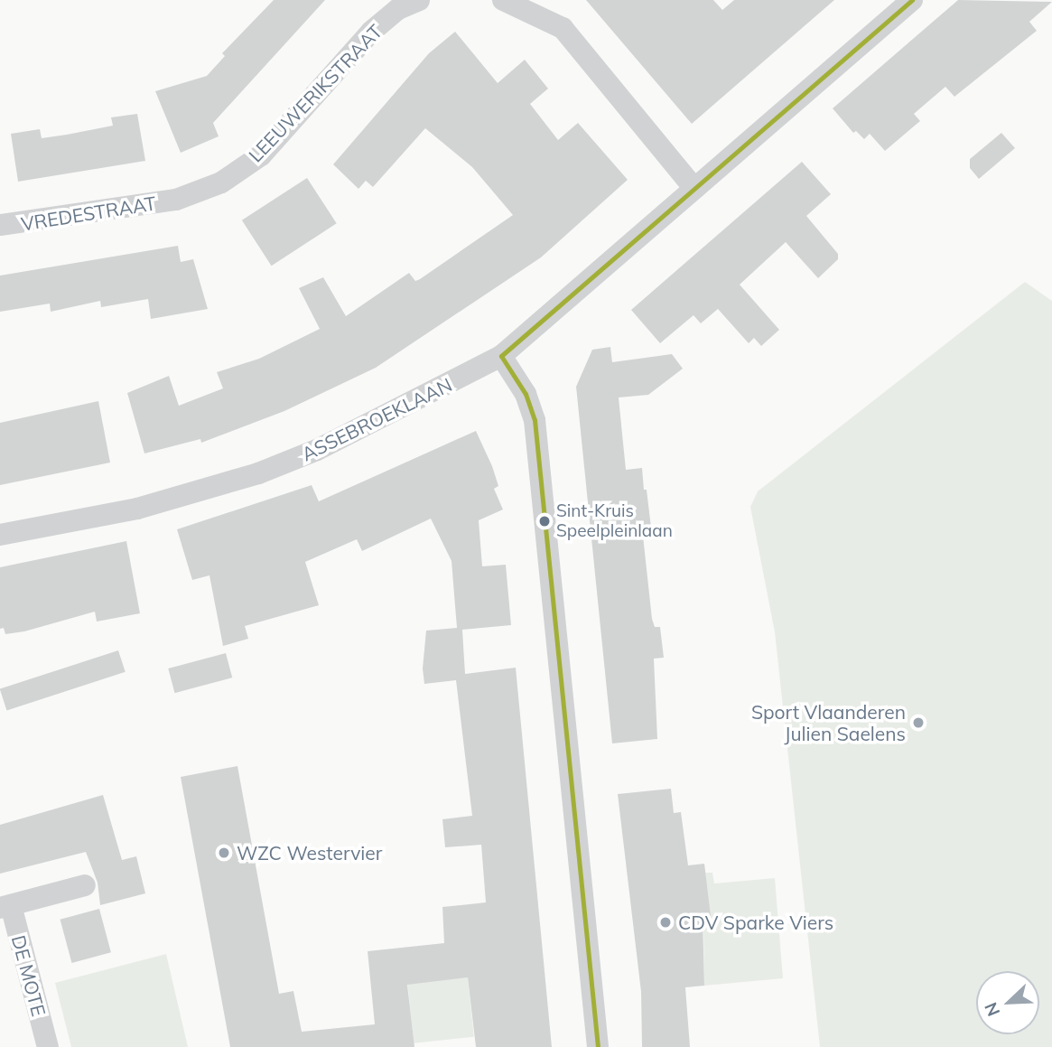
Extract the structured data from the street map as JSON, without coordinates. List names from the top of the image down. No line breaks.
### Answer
{"streets":{"street":["LEEUWERIKSTRAAT","VREDESTRAAT","ASSEBROEKLAAN","DE MOTE"]},"crossings":[["LEEUWERIKSTRAAT","VREDESTRAAT"]],"places":["Sint-Kruis Speelpleinlaan","Sport Vlaanderen Julien Saelens","WZC Westervier","CDV Sparke Viers"],"north":"bottom left"}
